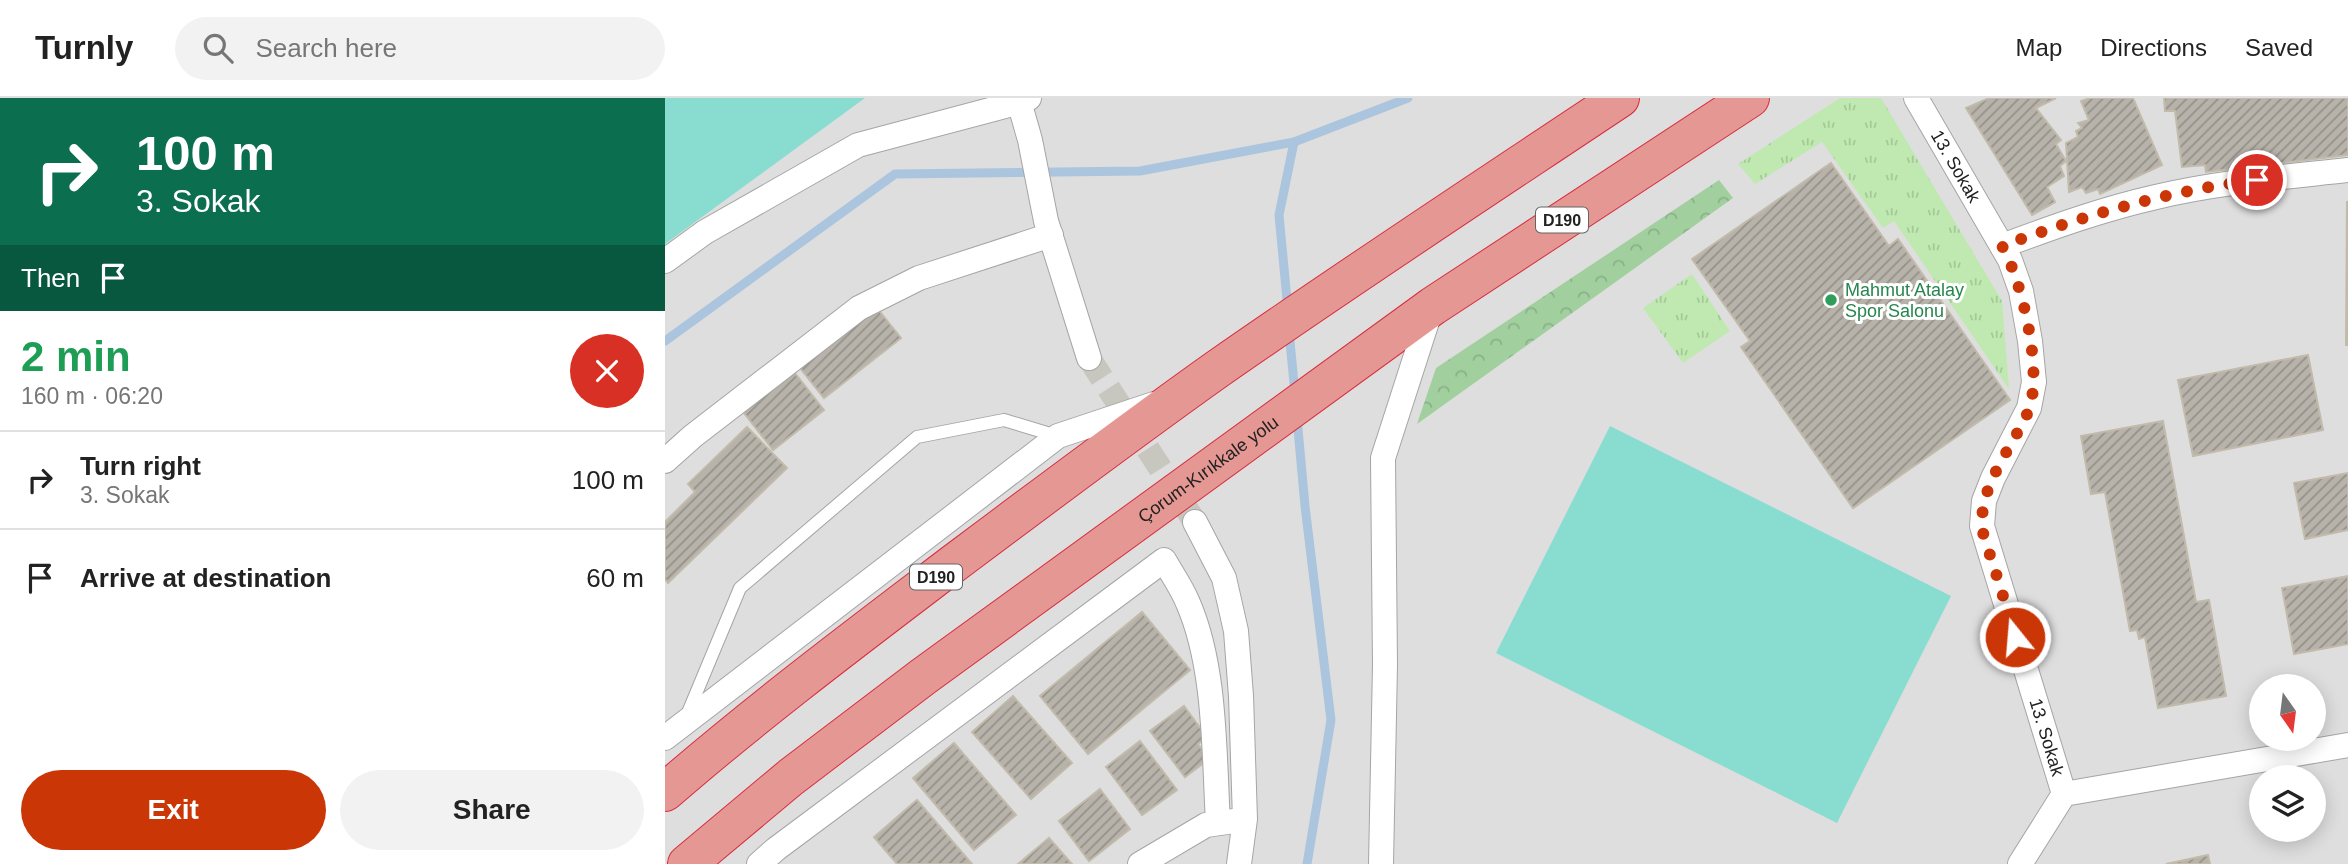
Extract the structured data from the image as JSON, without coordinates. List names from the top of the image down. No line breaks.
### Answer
{"streets":{"highway":["D190","Çorum-Kırıkkale yolu"],"street":["13. Sokak"]},"places":["Mahmut Atalay Spor Salonu"],"north":"bottom","page":{"header":"Turnly","search":"Search here","nav":["Map","Directions","Saved"],"turn":["100 m","3. Sokak"],"then":"Then","heading":["2 min","160 m · 06:20"],"list":[{"name":"Turn right","note":"3. Sokak","value":"100 m"},{"name":"Arrive at destination","value":"60 m"}],"buttons":["Exit","Share"]}}
